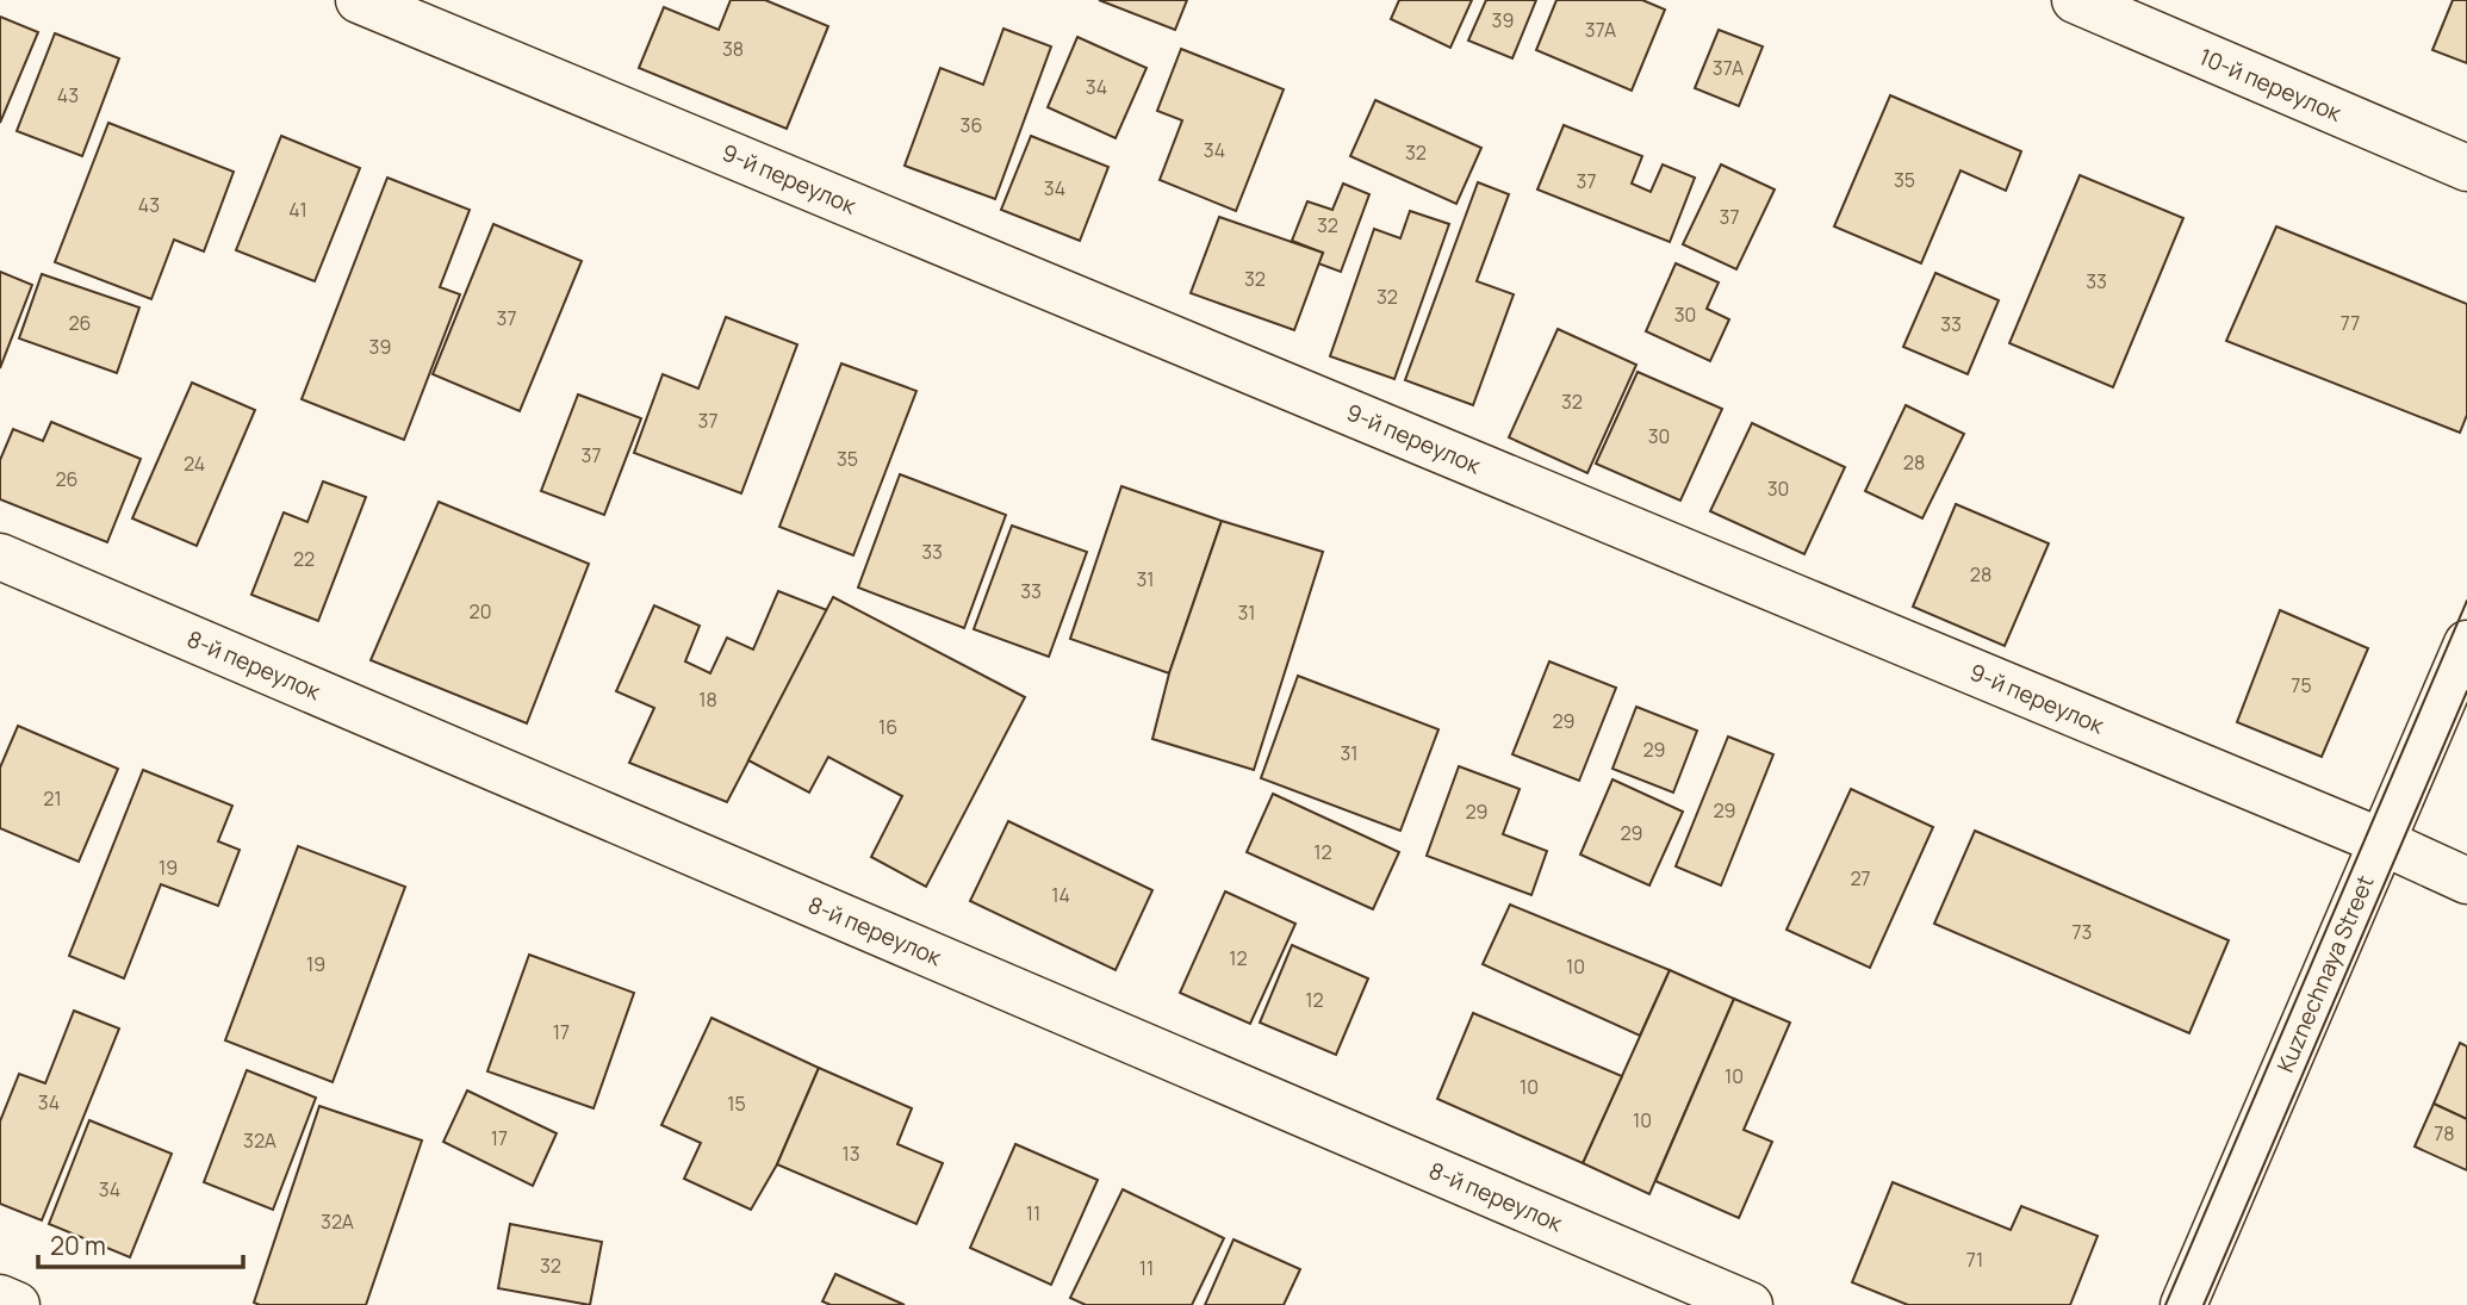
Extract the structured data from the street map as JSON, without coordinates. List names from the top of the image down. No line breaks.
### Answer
{"streets":{"street":["10-й переулок","9-й переулок","8-й переулок","Kuznechnaya Street"]},"crossings":[["9-й переулок","Kuznechnaya Street"]],"house_numbers":["39","37А","38","37А","34","43","36","34","32","35","37","34","43","41","37","32","32","33","32","30","37","26","77","33","39","32","37","30","37","35","28","24","26","30","33","22","28","31","33","20","31","75","18","29","16","29","31","21","29","29","29","12","19","27","14","73","12","19","10","12","17","10","10","34","15","10","78","17","32А","13","34","11","32А","71","32","11"],"scale_bar":"20 m"}
